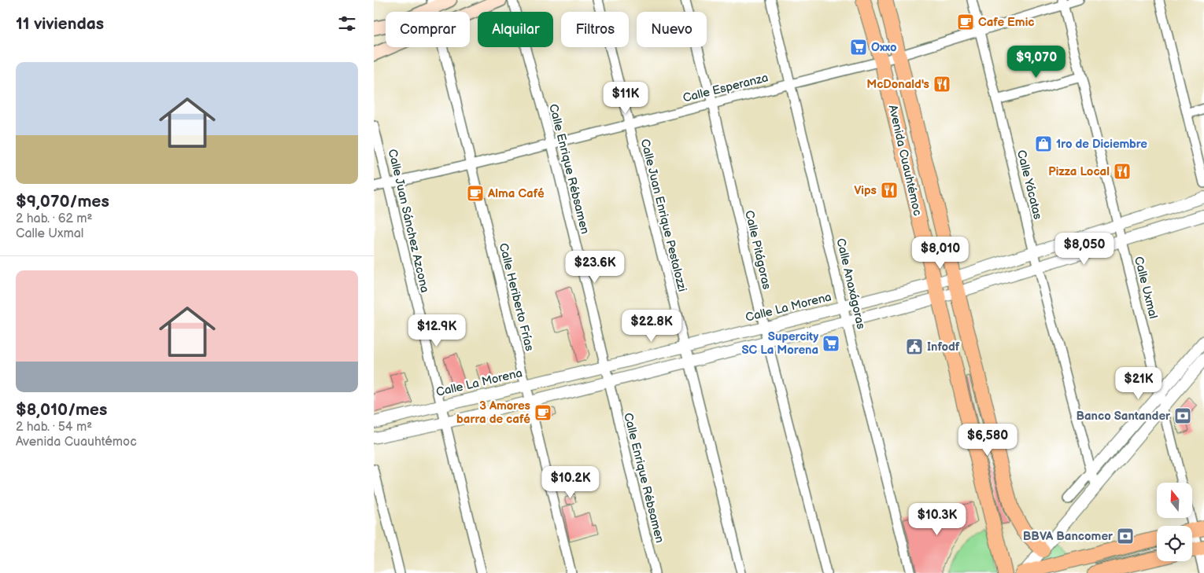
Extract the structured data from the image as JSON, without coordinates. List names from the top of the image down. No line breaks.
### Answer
{"streets":{"main road":["Avenida Cuauhtémoc"],"street":["Calle Esperanza","Calle Enrique Rébsamen","Calle Yácatas","Calle Juan Enrique Pestalozzi","Calle Juan Sánchez Azcona","Calle Pitágoras","Calle Anaxágoras","Calle Uxmal","Calle Heriberto Frías","Calle La Morena"]},"crossings":[["Calle Esperanza","Avenida Cuauhtémoc"],["Calle Esperanza","Calle Enrique Rébsamen"],["Calle Esperanza","Calle Yácatas"],["Calle Esperanza","Calle Juan Enrique Pestalozzi"],["Calle Esperanza","Calle Juan Sánchez Azcona"],["Calle Esperanza","Calle Pitágoras"],["Calle Esperanza","Calle Anaxágoras"],["Calle Esperanza","Calle Uxmal"],["Calle Esperanza","Calle Heriberto Frías"],["Avenida Cuauhtémoc","Calle La Morena"],["Calle Enrique Rébsamen","Calle La Morena"],["Calle Yácatas","Calle La Morena"],["Calle Juan Enrique Pestalozzi","Calle La Morena"],["Calle Juan Sánchez Azcona","Calle La Morena"],["Calle Pitágoras","Calle La Morena"],["Calle Anaxágoras","Calle La Morena"],["Calle Uxmal","Calle La Morena"],["Calle Heriberto Frías","Calle La Morena"]],"places":{"cafe":["Cafe Emic","Alma Café","3 Amores barra de café"],"supermarket":["Oxxo","Supercity SC La Morena"],"restaurant":["McDonald's","Pizza Local","Vips"],"shop":["1ro de Diciembre"],"public building":["Infodf"],"bank":["Banco Santander","BBVA Bancomer"]},"north":"top","page":{"heading":"11 viviendas","chip":["Comprar","Alquilar","Filtros","Nuevo"],"price":["$9,070","$11K","$8,050","$8,010","$23.6K","$22.8K","$12.9K","$21K","$6,580","$10.2K","$10.3K"],"list":[{"name":"$9,070/mes","note":"2 hab. · 62 m² · Calle Uxmal"},{"name":"$8,010/mes","note":"2 hab. · 54 m² · Avenida Cuauhtémoc"}]}}
